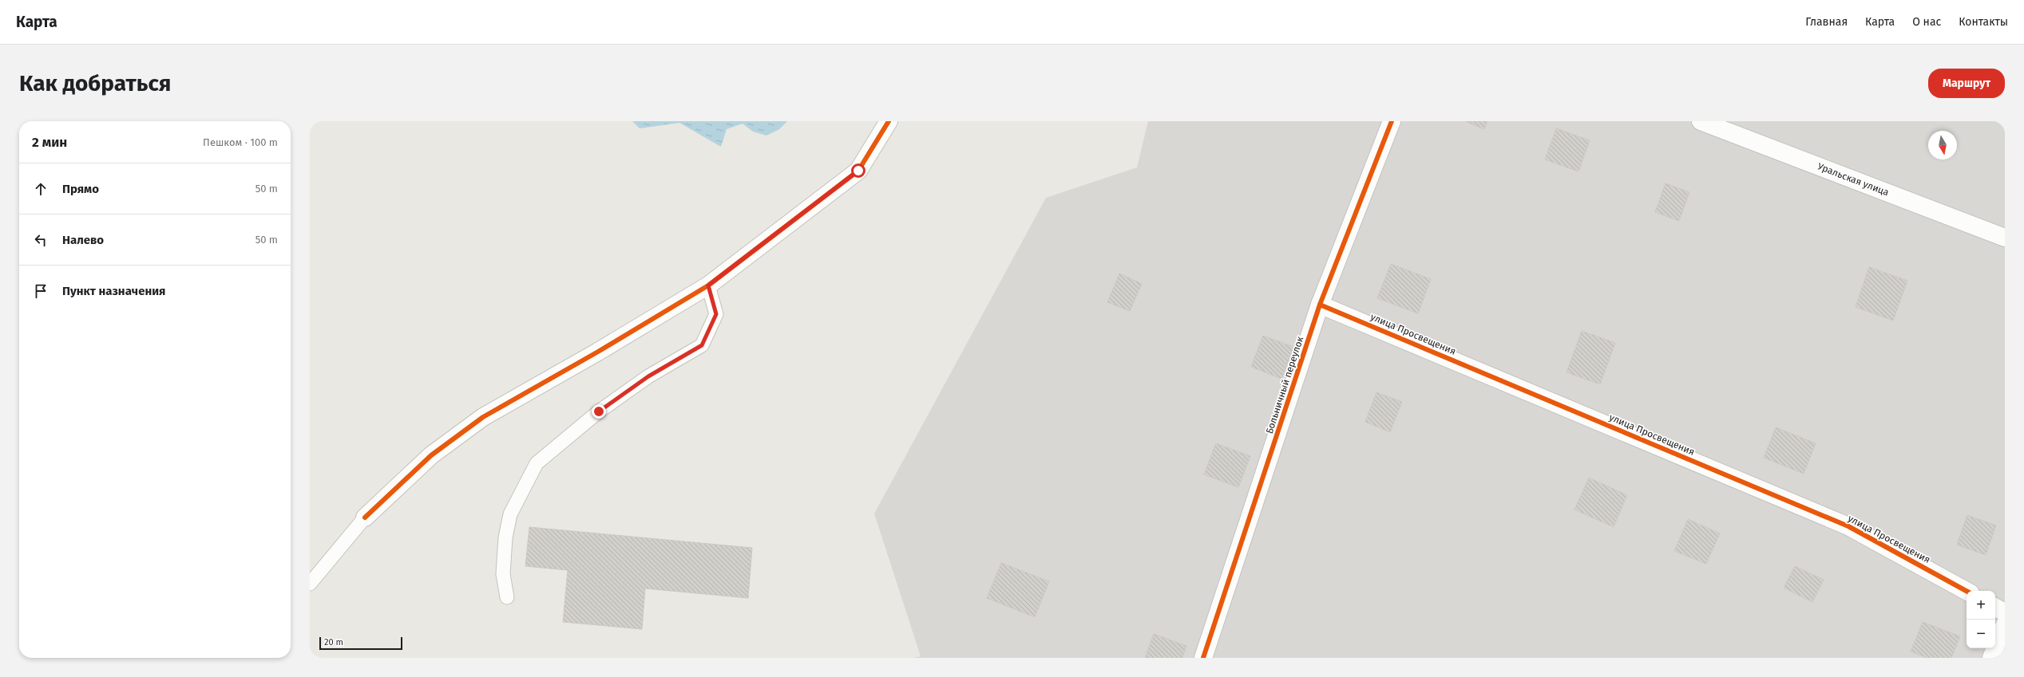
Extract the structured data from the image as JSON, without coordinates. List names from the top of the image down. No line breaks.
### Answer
{"streets":{"street":["Уральская улица","улица Просвещения","Больничный переулок"]},"crossings":[["улица Просвещения","Больничный переулок"]],"scale_bar":"20 m","north":"bottom","page":{"header":"Карта","nav":["Главная","Карта","О нас","Контакты"],"buttons":"Маршрут","title":"Как добраться","heading":["2 мин","Пешком · 100 m"],"list":[["Прямо","50 m"],["Налево","50 m"],"Пункт назначения"],"map_buttons":["+","−"],"scale":"20 m"}}
